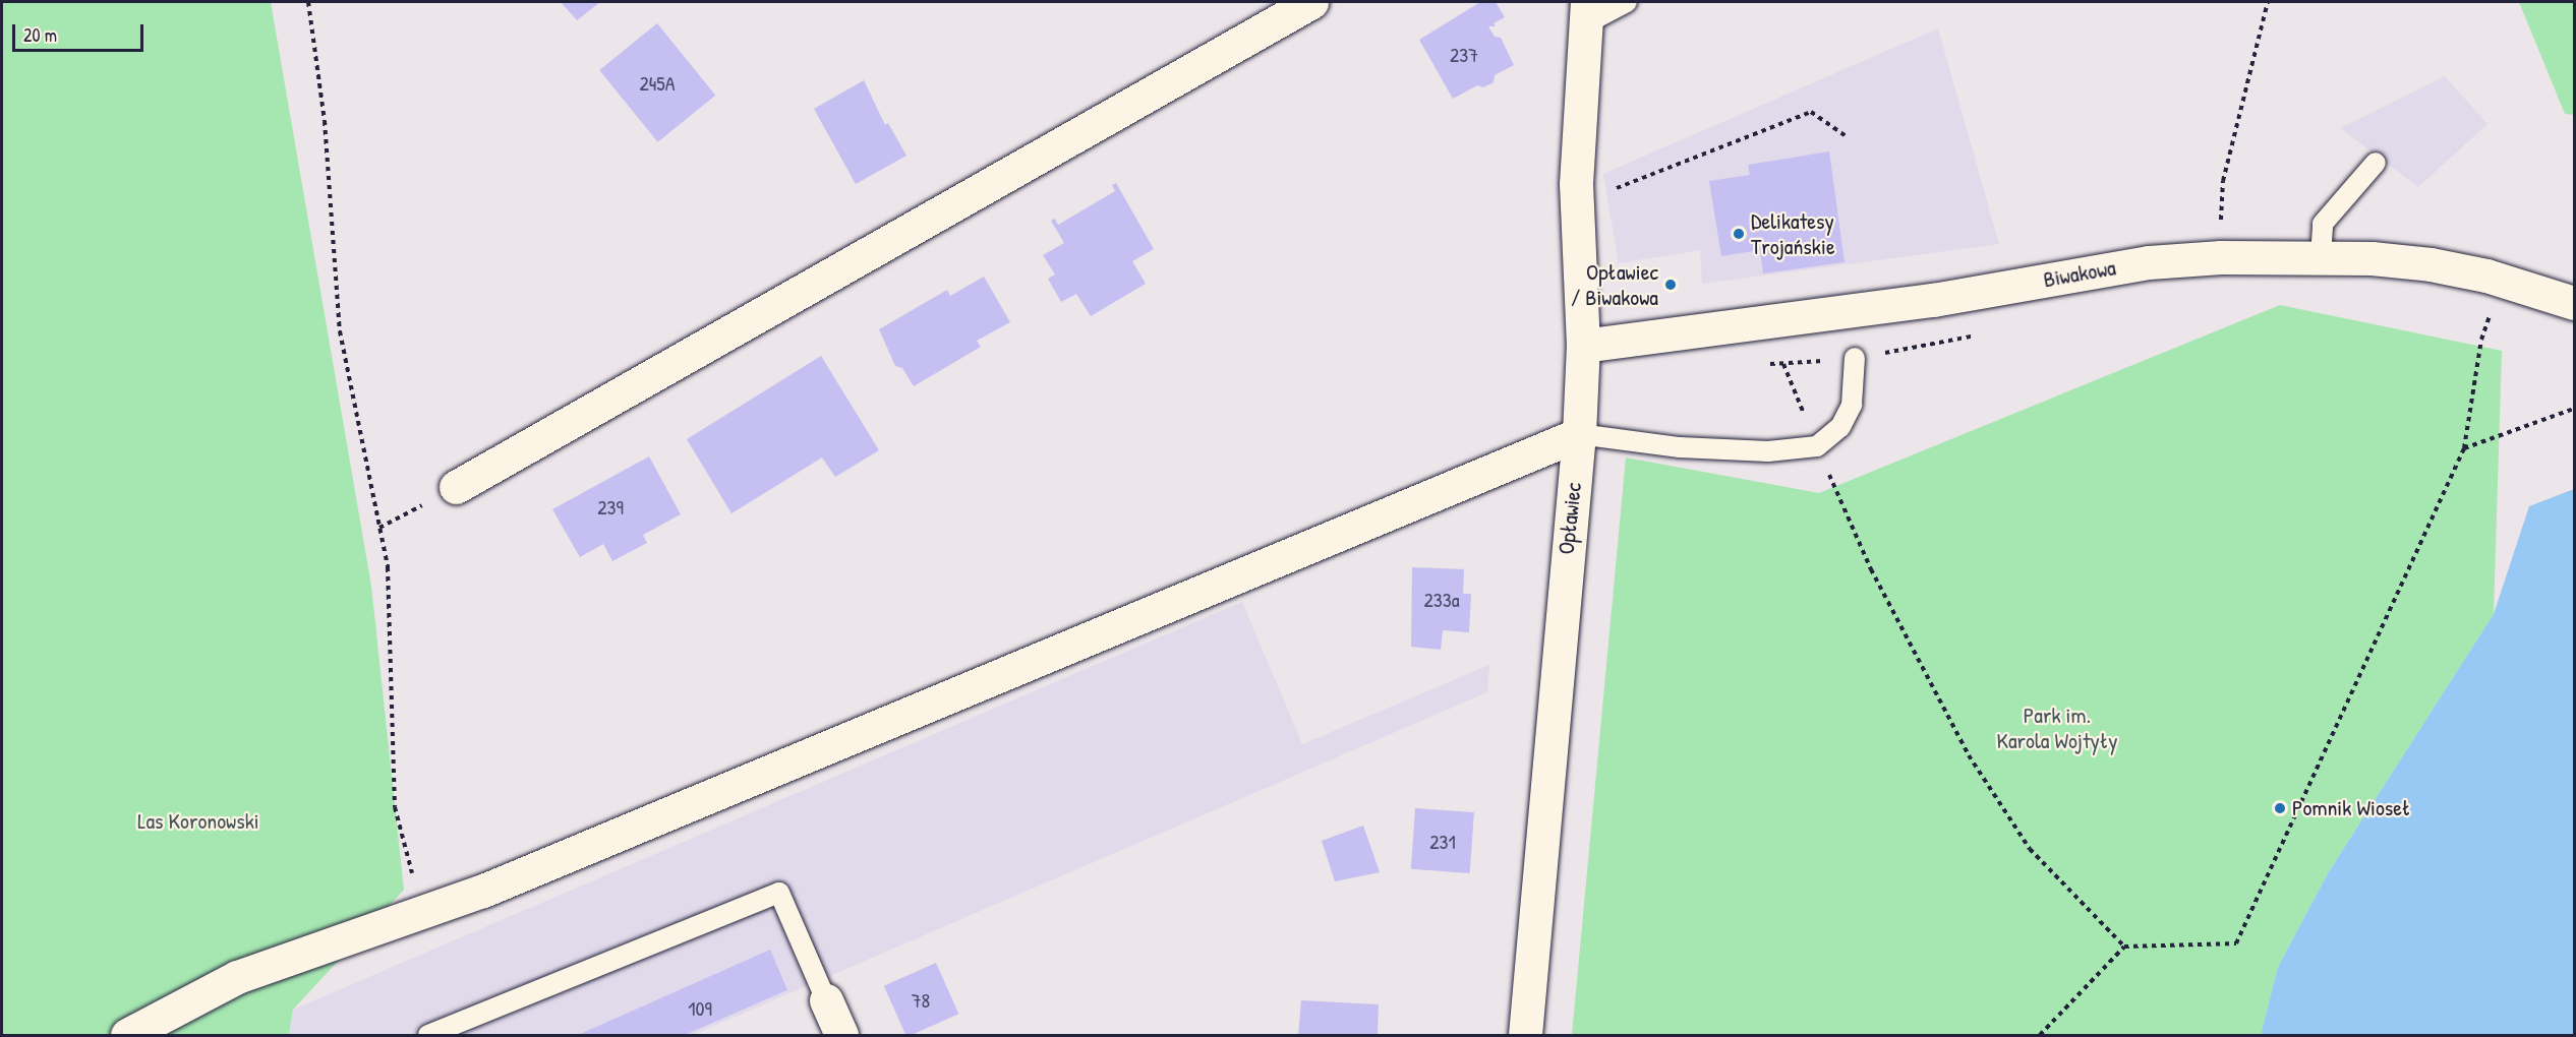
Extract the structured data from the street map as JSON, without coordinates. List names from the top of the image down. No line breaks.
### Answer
{"streets":{"street":["Biwakowa","Opławiec"]},"crossings":[["Biwakowa","Opławiec"]],"parks":["Park im. Karola Wojtyły","Las Koronowski"],"places":["Delikatesy Trojańskie","Opławiec / Biwakowa","Pomnik Wioseł"],"house_numbers":["237","245A","239","233a","231","78","109"],"scale_bar":"20 m"}
